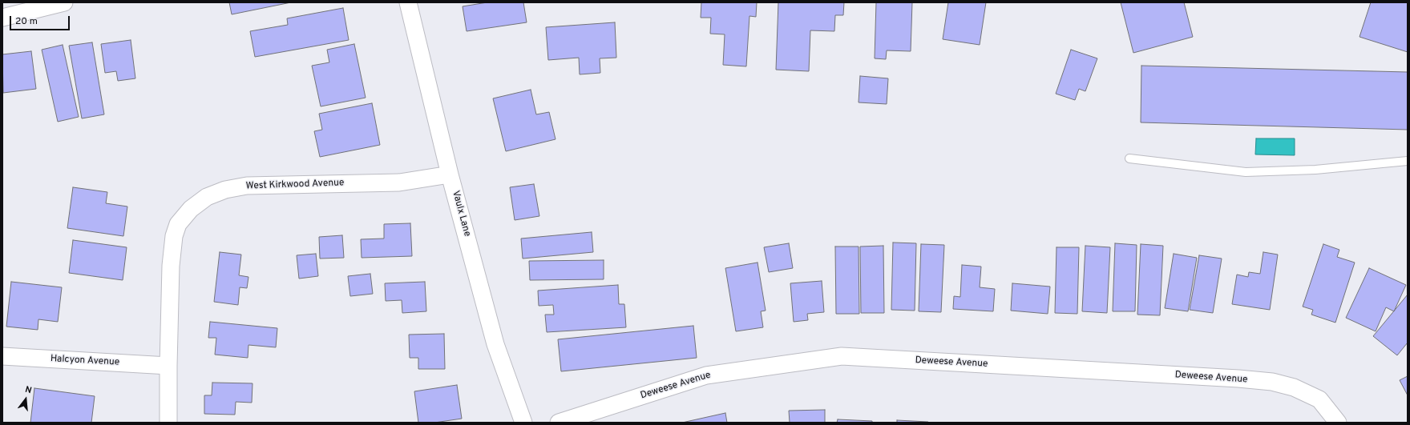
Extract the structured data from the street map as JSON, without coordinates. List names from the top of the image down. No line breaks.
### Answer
{"streets":{"street":["West Kirkwood Avenue","Vaulx Lane","Halcyon Avenue","Deweese Avenue"]},"crossings":[["West Kirkwood Avenue","Vaulx Lane"],["West Kirkwood Avenue","Halcyon Avenue"]],"scale_bar":"20 m","north":"top"}
